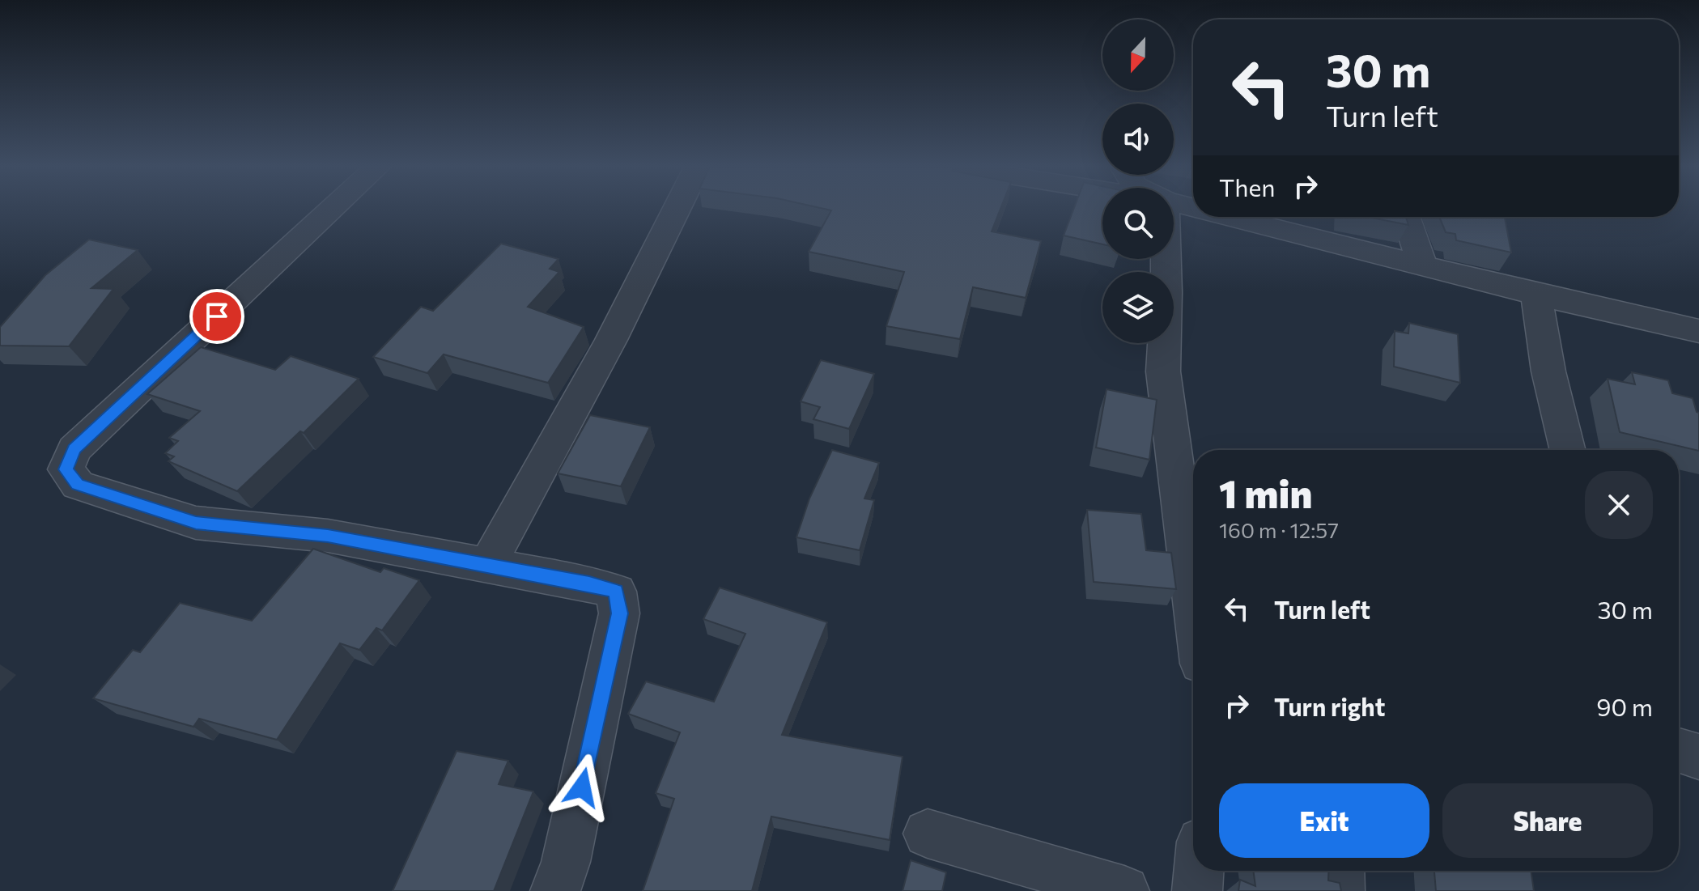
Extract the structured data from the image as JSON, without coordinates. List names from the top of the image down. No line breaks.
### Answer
{"north":"bottom","page":{"turn":["30 m","Turn left"],"then":"Then","heading":["1 min","160 m · 12:57"],"list":[{"name":"Turn left","value":"30 m"},{"name":"Turn right","value":"90 m"}],"buttons":["Exit","Share"]}}
